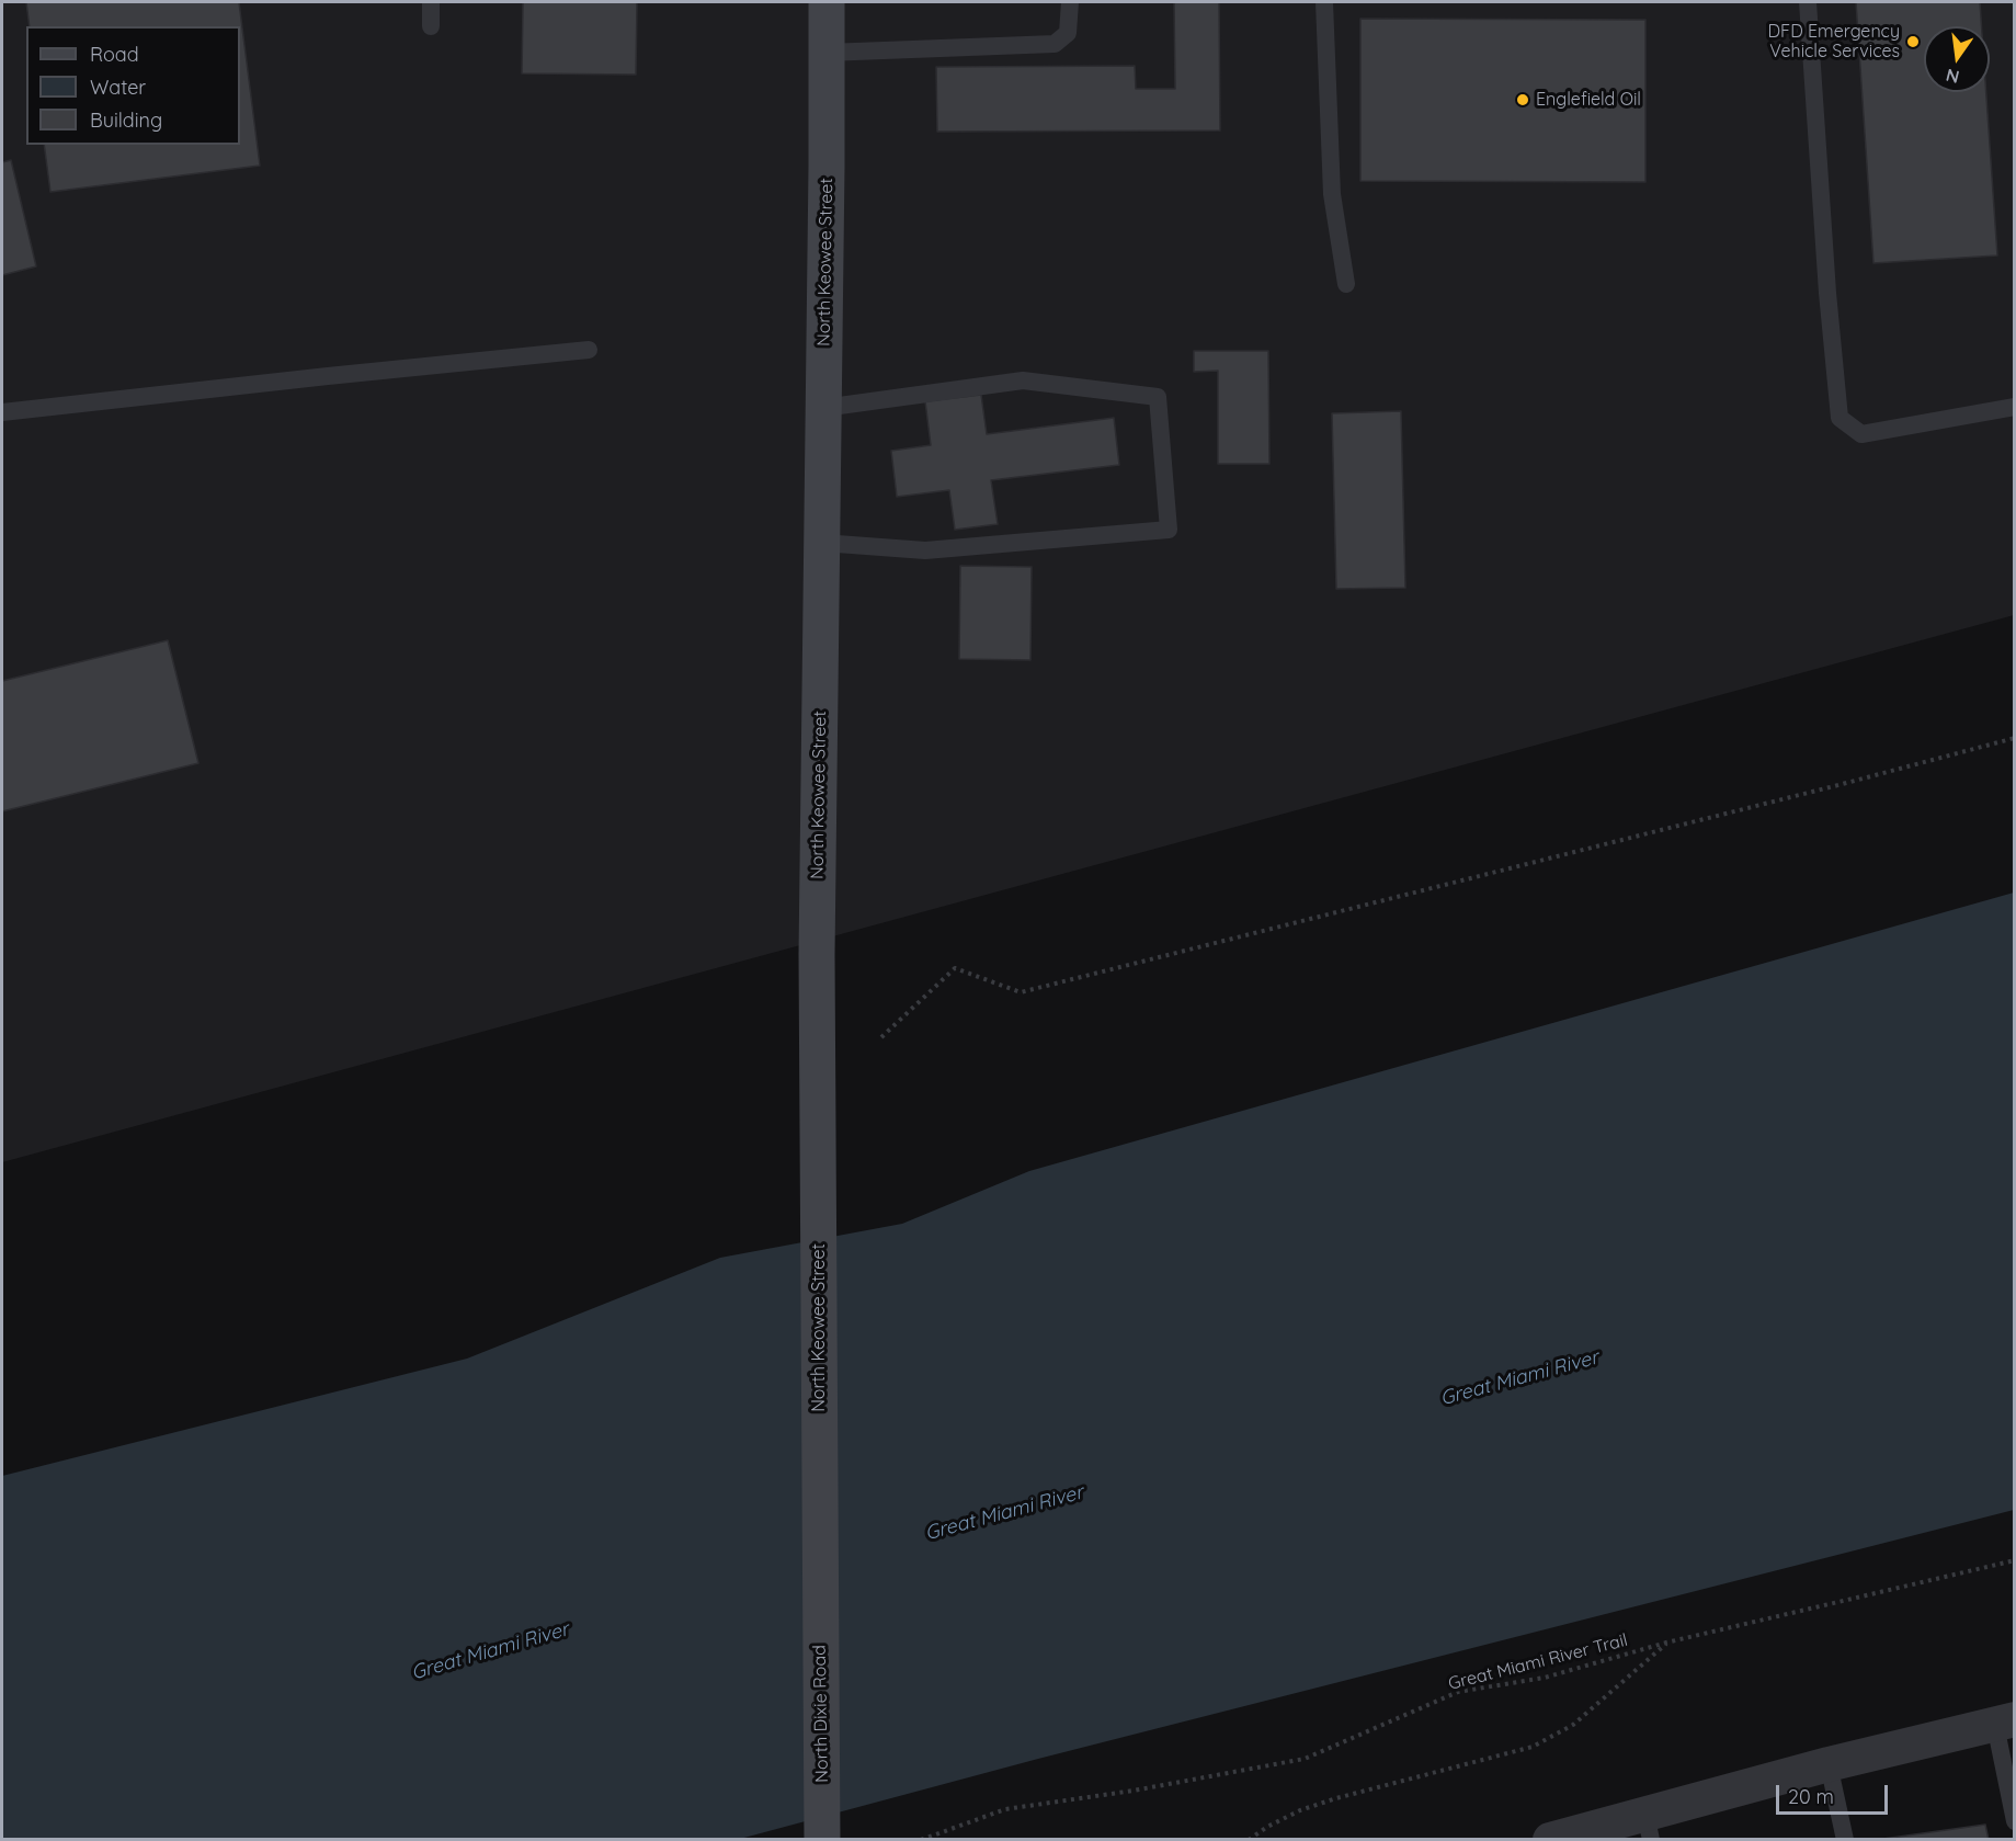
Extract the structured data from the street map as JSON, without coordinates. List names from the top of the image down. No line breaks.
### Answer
{"streets":{"main road":["North Keowee Street","North Dixie Road"],"path":["Great Miami River Trail"]},"crossings":[["North Keowee Street","North Dixie Road"]],"water":["Great Miami River"],"places":["DFD Emergency Vehicle Services","Englefield Oil"],"legend":["Road","Water","Building"],"scale_bar":"20 m","north":"bottom"}
